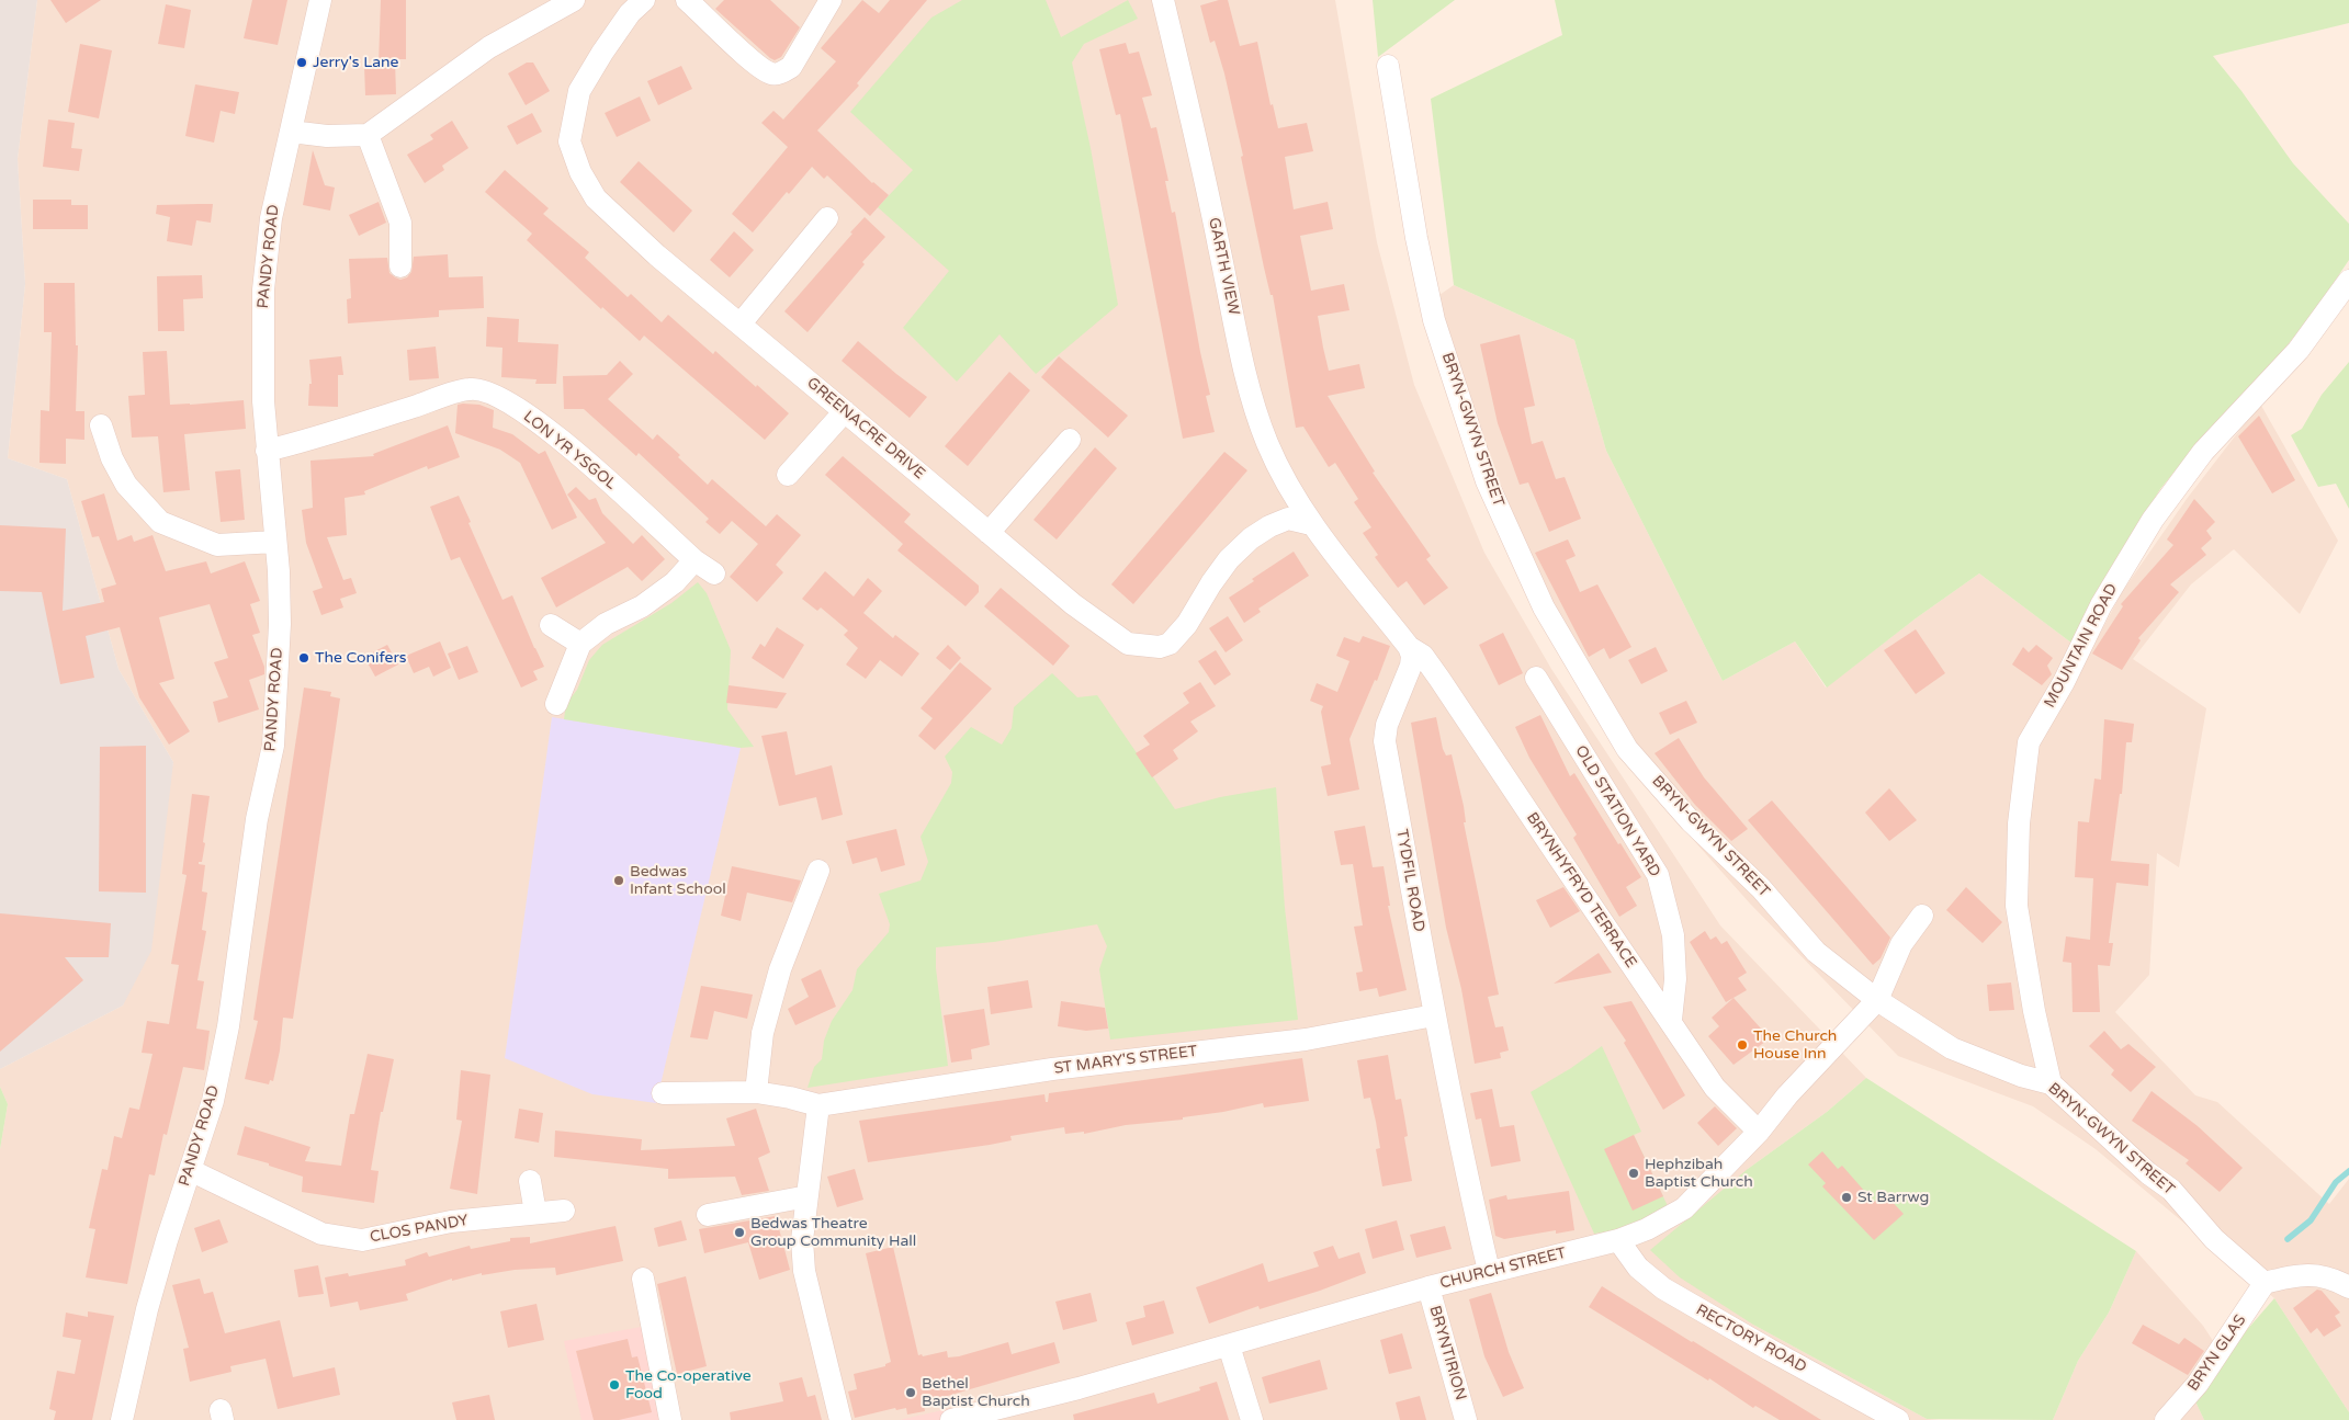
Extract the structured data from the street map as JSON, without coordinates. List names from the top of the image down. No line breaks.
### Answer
{"streets":{"street":["PANDY ROAD","GARTH VIEW","GREENACRE DRIVE","BRYN-GWYN STREET","LON YR YSGOL","MOUNTAIN ROAD","OLD STATION YARD","TYDFIL ROAD","BRYNHYFRYD TERRACE","ST MARY'S STREET","CLOS PANDY","CHURCH STREET","RECTORY ROAD","BRYNTIRION","BRYN GLAS"]},"crossings":[["PANDY ROAD","LON YR YSGOL"],["PANDY ROAD","CLOS PANDY"],["GARTH VIEW","GREENACRE DRIVE"],["BRYN-GWYN STREET","MOUNTAIN ROAD"],["BRYN-GWYN STREET","CHURCH STREET"],["BRYN-GWYN STREET","BRYN GLAS"],["OLD STATION YARD","BRYNHYFRYD TERRACE"],["TYDFIL ROAD","BRYNHYFRYD TERRACE"],["TYDFIL ROAD","ST MARY'S STREET"],["TYDFIL ROAD","CHURCH STREET"],["BRYNHYFRYD TERRACE","CHURCH STREET"],["CHURCH STREET","RECTORY ROAD"],["CHURCH STREET","BRYNTIRION"]],"places":["Jerry's Lane","The Conifers","Bedwas Infant School","The Church House Inn","Hephzibah Baptist Church","St Barrwg","Bedwas Theatre Group Community Hall","The Co-operative Food","Bethel Baptist Church"]}
